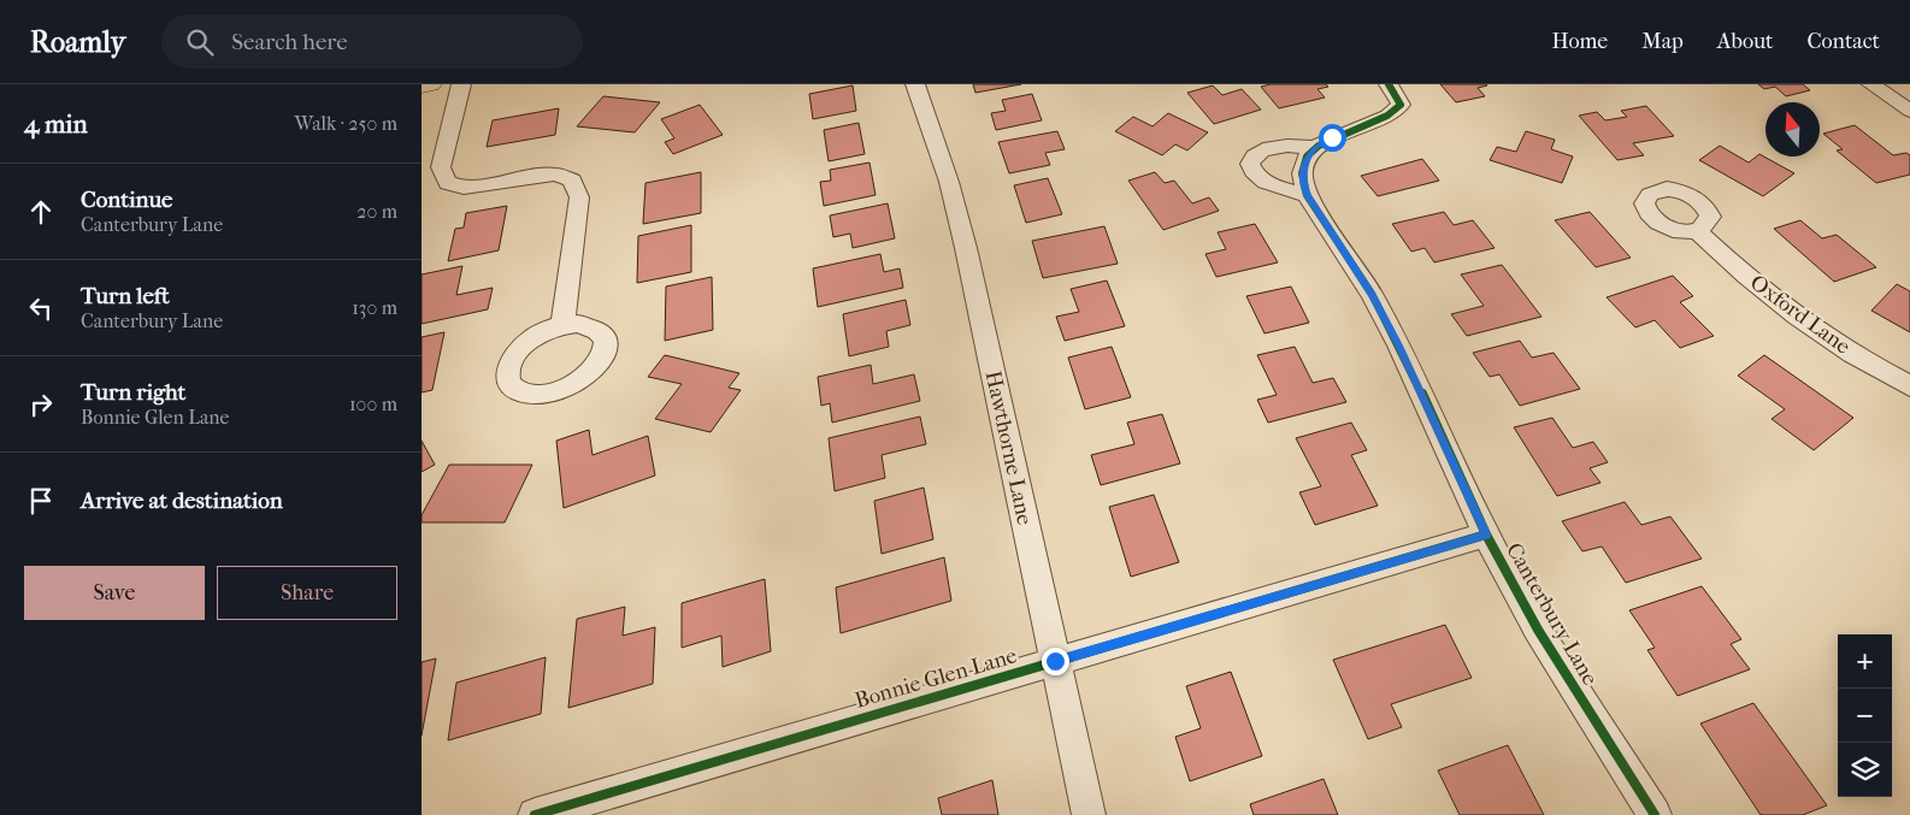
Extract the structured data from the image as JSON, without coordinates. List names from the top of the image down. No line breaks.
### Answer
{"streets":{"street":["Oxford Lane","Hawthorne Lane","Canterbury Lane","Bonnie Glen Lane"]},"crossings":[["Hawthorne Lane","Bonnie Glen Lane"],["Canterbury Lane","Bonnie Glen Lane"]],"north":"top","page":{"header":"Roamly","search":"Search here","nav":["Home","Map","About","Contact"],"heading":["4 min","Walk · 250 m"],"list":[["Continue","Canterbury Lane","20 m"],["Turn left","Canterbury Lane","130 m"],["Turn right","Bonnie Glen Lane","100 m"],"Arrive at destination"],"buttons":["Save","Share"],"map_buttons":["+","−"]}}
